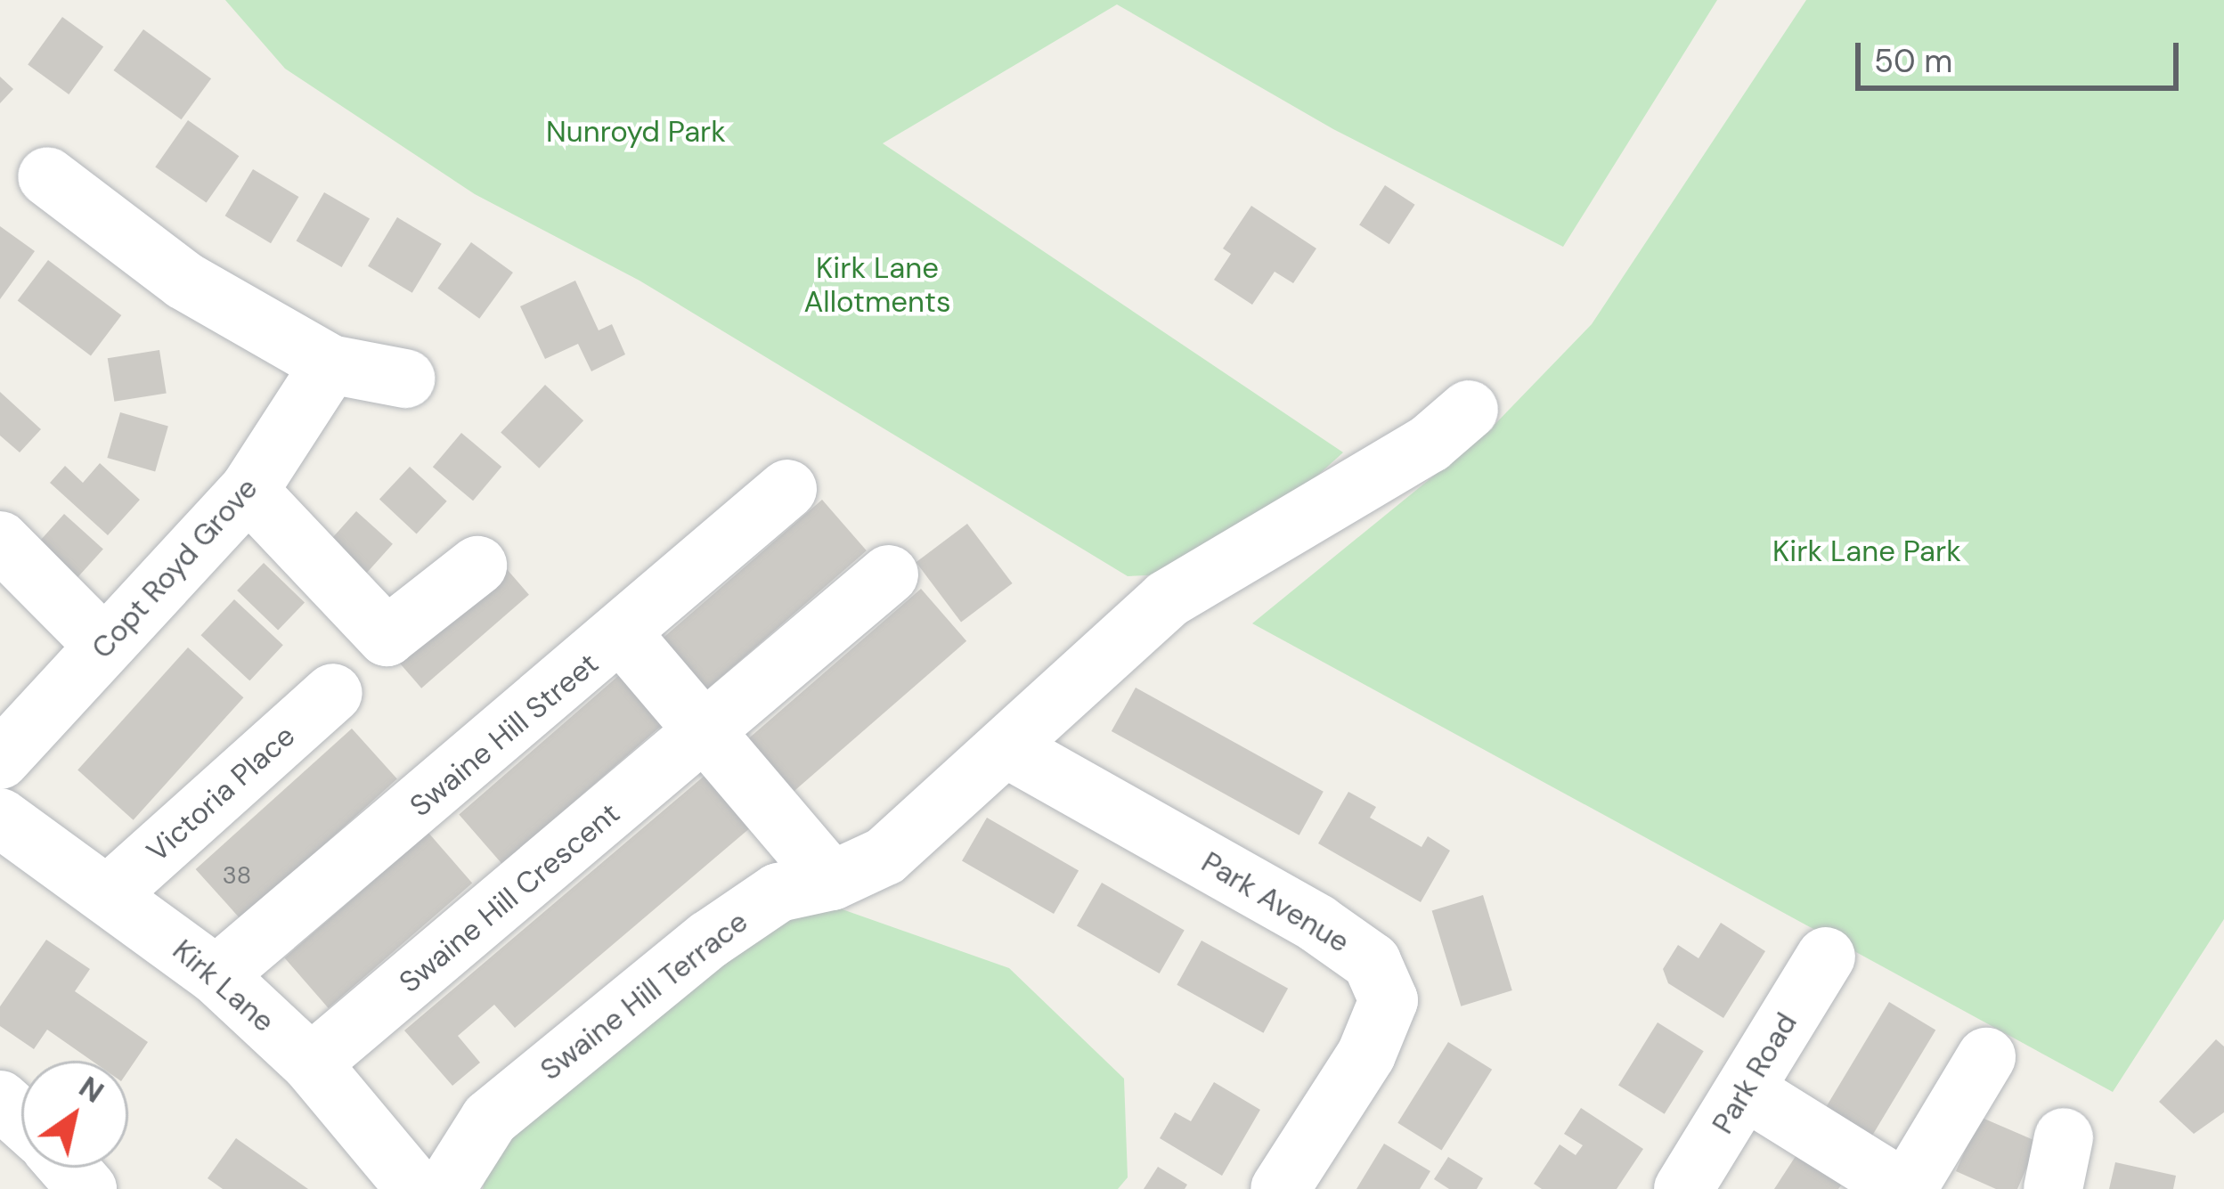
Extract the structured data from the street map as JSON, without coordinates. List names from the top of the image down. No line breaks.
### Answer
{"streets":{"street":["Copt Royd Grove","Swaine Hill Street","Victoria Place","Swaine Hill Crescent","Park Avenue","Kirk Lane","Swaine Hill Terrace","Park Road"]},"crossings":[["Swaine Hill Street","Kirk Lane"],["Victoria Place","Kirk Lane"],["Swaine Hill Crescent","Kirk Lane"],["Park Avenue","Swaine Hill Terrace"]],"parks":["Nunroyd Park","Kirk Lane Allotments","Kirk Lane Park"],"house_numbers":["38"],"scale_bar":"50 m","north":"top right"}
